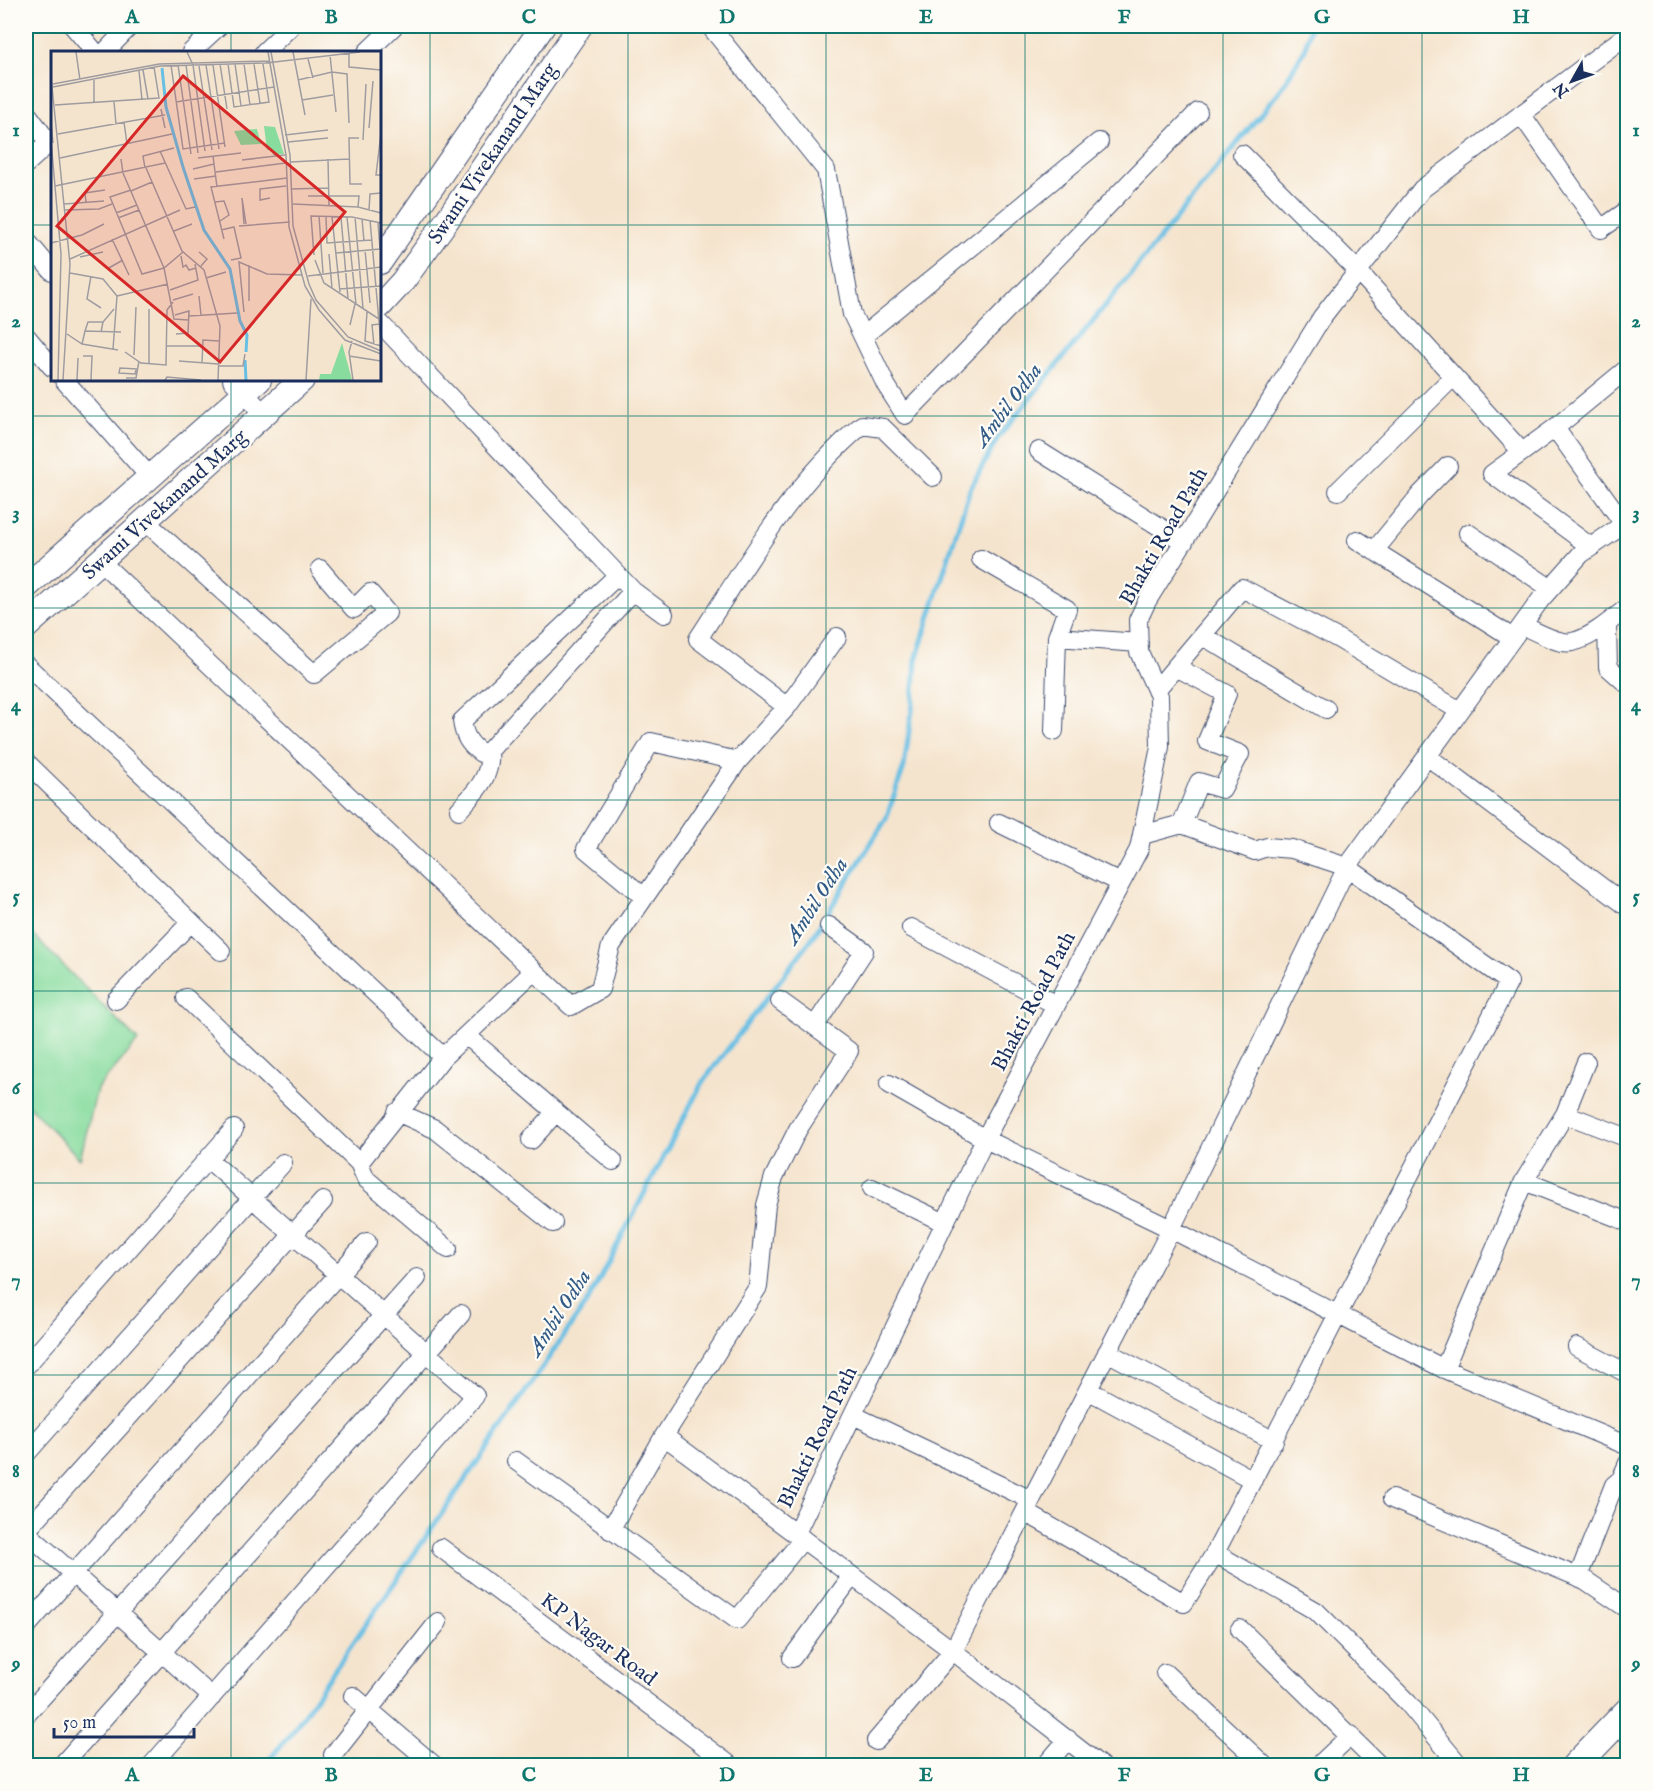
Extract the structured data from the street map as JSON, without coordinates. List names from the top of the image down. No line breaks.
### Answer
{"streets":{"main road":["Swami Vivekanand Marg"],"street":["Bhakti Road Path","KP Nagar Road"]},"water":["Ambil Odha"],"scale_bar":"50 m","north":"bottom left","grid":{"columns":["A","B","C","D","E","F","G","H"],"rows":["1","2","3","4","5","6","7","8","9"]}}
